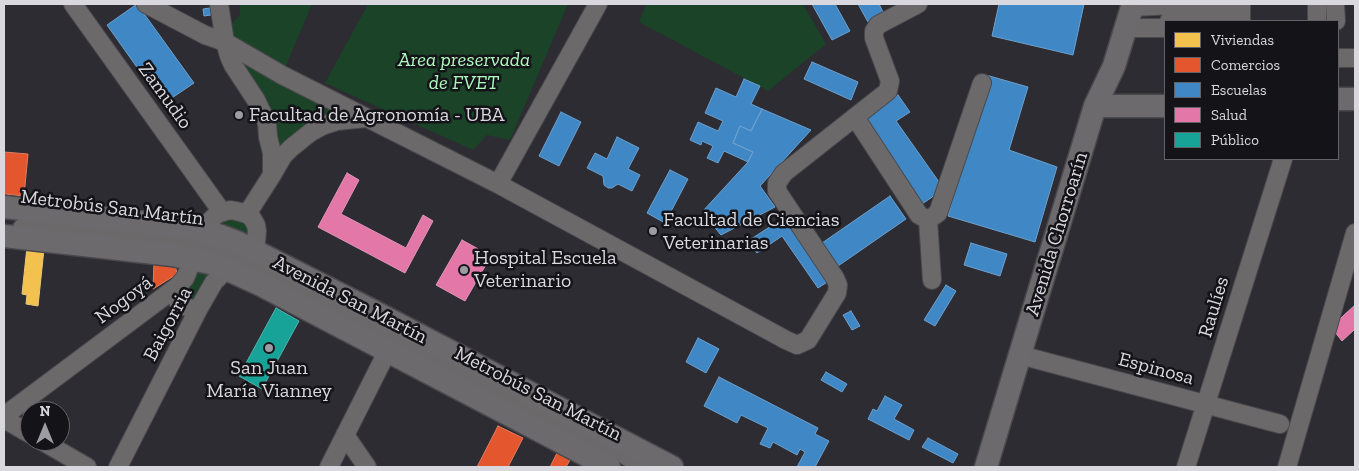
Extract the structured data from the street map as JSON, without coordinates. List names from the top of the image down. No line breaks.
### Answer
{"streets":{"main road":["Avenida Chorroarín","Avenida San Martín"],"street":["Zamudio","Metrobús San Martín","Nogoyá","Raulíes","Baigorria","Espinosa"]},"crossings":[["Zamudio","Nogoyá"],["Metrobús San Martín","Nogoyá"],["Metrobús San Martín","Avenida San Martín"],["Metrobús San Martín","Baigorria"],["Avenida Chorroarín","Espinosa"],["Nogoyá","Avenida San Martín"],["Avenida San Martín","Baigorria"],["Raulíes","Espinosa"]],"parks":["Area preservada de FVET"],"places":["Facultad de Agronomía - UBA","Facultad de Ciencias Veterinarias","Hospital Escuela Veterinario","San Juan María Vianney"],"legend":["Viviendas","Comercios","Escuelas","Salud","Público"],"north":"top"}
